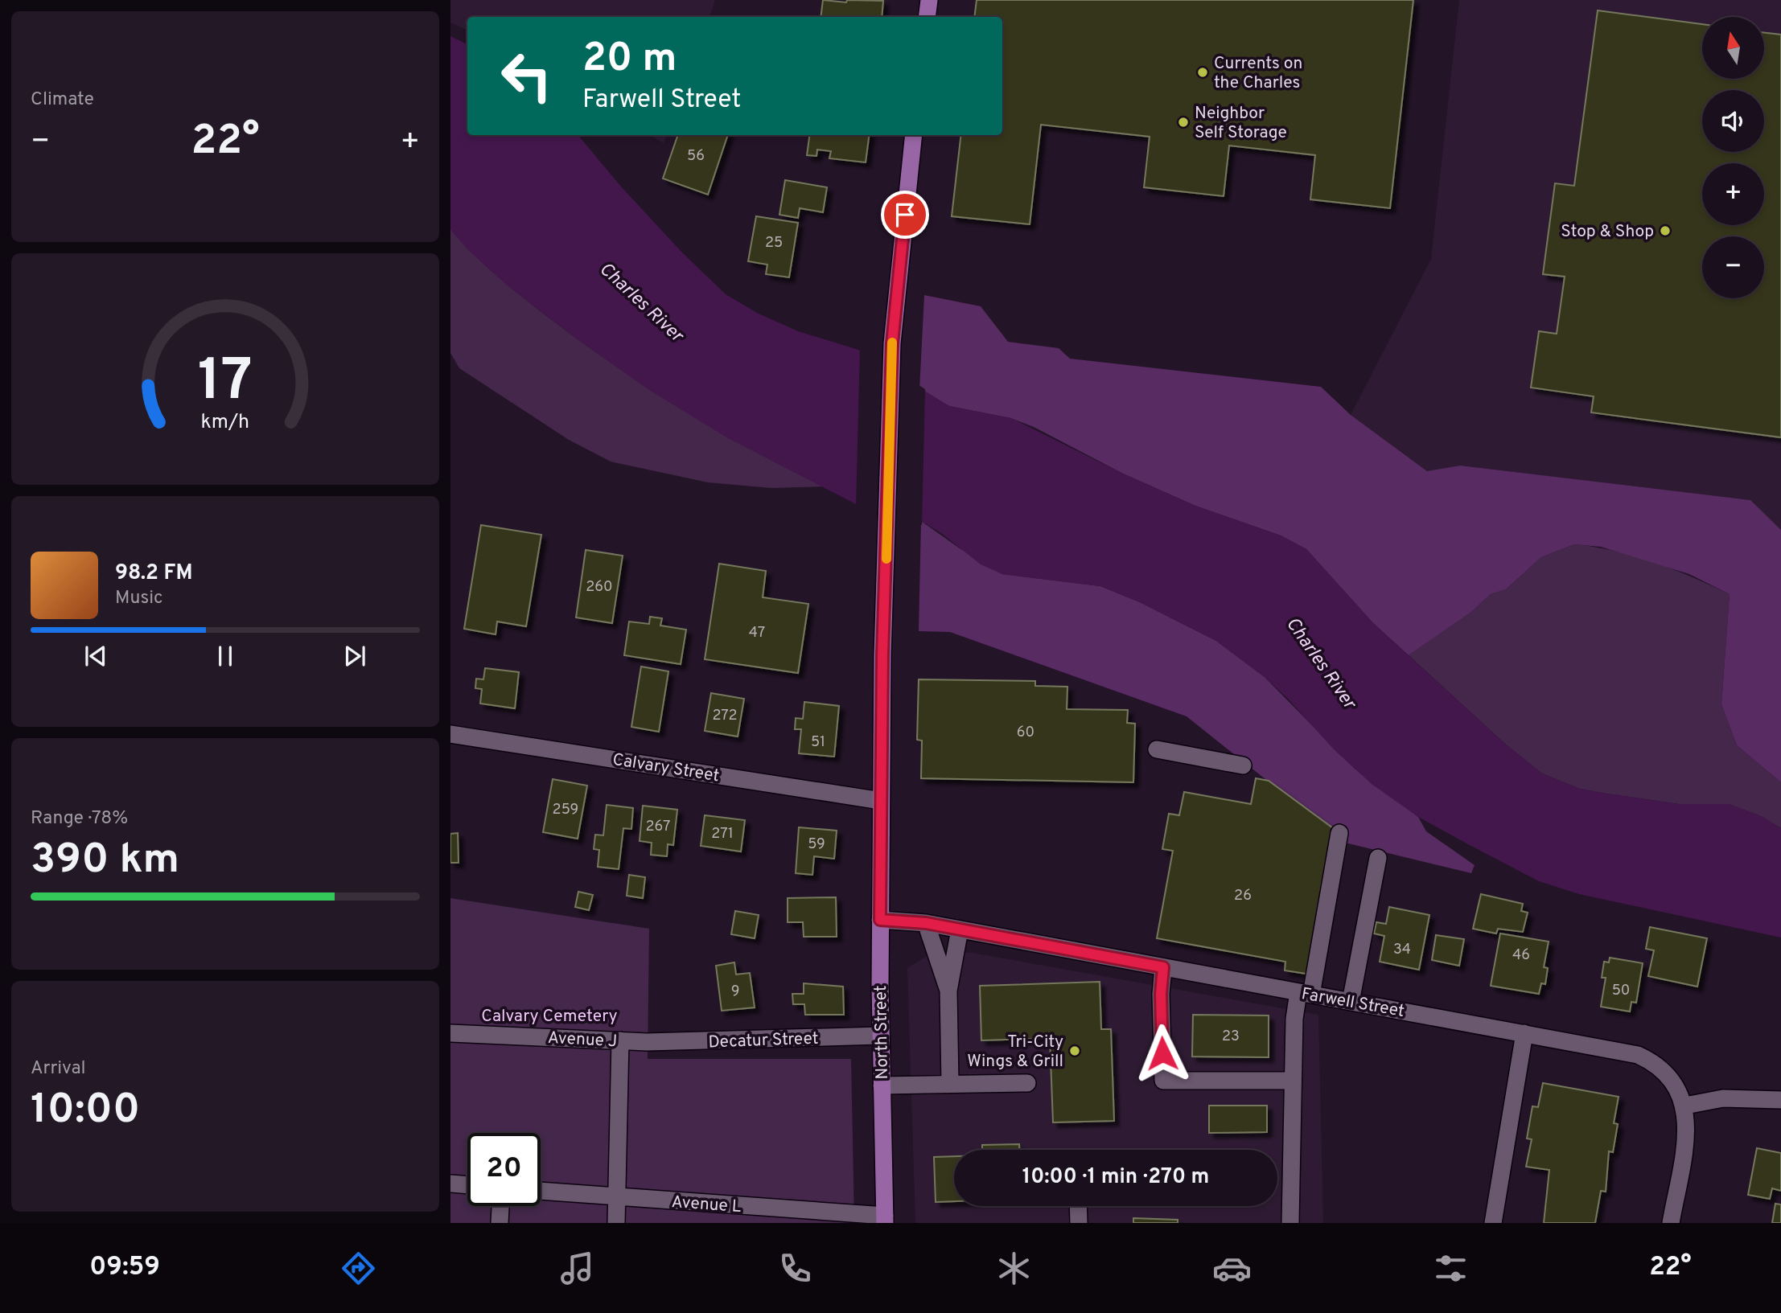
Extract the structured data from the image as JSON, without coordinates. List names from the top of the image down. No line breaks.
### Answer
{"streets":{"main road":["North Street"],"street":["Calvary Street","Farwell Street","Avenue J","Decatur Street","Avenue L"]},"crossings":[["Calvary Street","North Street"],["Farwell Street","North Street"],["North Street","Decatur Street"],["North Street","Avenue L"],["Avenue J","Decatur Street"]],"water":["Charles River"],"parks":["Calvary Cemetery"],"places":["Currents on the Charles","Neighbor Self Storage","Stop & Shop","Tri-City Wings & Grill"],"house_numbers":["56","25","260","47","272","60","51","259","267","271","59","26","34","46","50","9","23"],"north":"top","page":{"tile":["Climate",["Range · 78%","390 km"],["Arrival","10:00"]],"map_buttons":["+","−"],"turn":["20 m","Farwell Street"],"heat":["−","22°","+"],"song":["98.2 FM","Music"],"limit":"20","trip":"10:00 · 1 min · 270 m","tabs":["09:59","22°"],"gauge":["17","km/h"]}}
